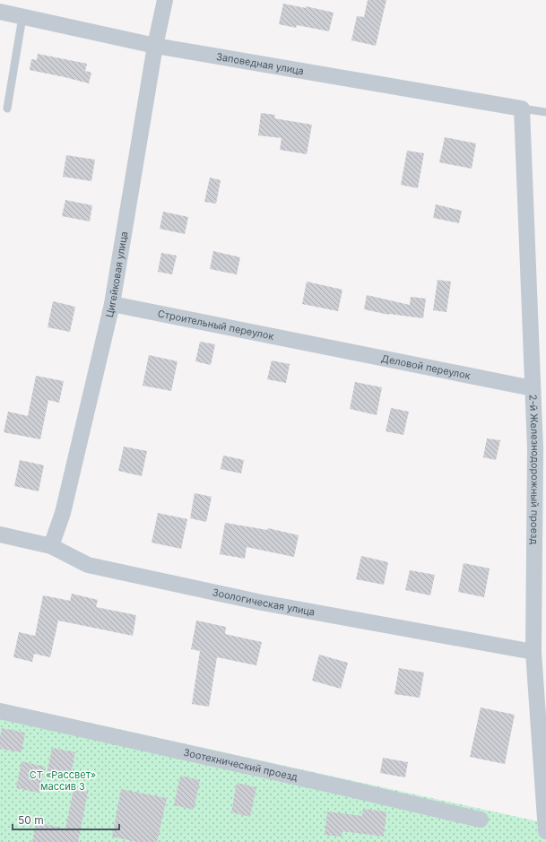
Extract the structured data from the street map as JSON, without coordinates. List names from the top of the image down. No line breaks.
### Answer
{"streets":{"street":["Заповедная улица","Цигейковая улица","Строительный переулок","Деловой переулок","2-й Железнодорожный проезд","Зоологическая улица","Зоотехнический проезд"]},"crossings":[["Заповедная улица","Цигейковая улица"],["Заповедная улица","2-й Железнодорожный проезд"],["Цигейковая улица","Строительный переулок"],["Цигейковая улица","Зоологическая улица"],["Строительный переулок","Деловой переулок"],["Деловой переулок","2-й Железнодорожный проезд"],["2-й Железнодорожный проезд","Зоологическая улица"]],"parks":["СТ «Рассвет» массив 3"],"scale_bar":"50 m"}
